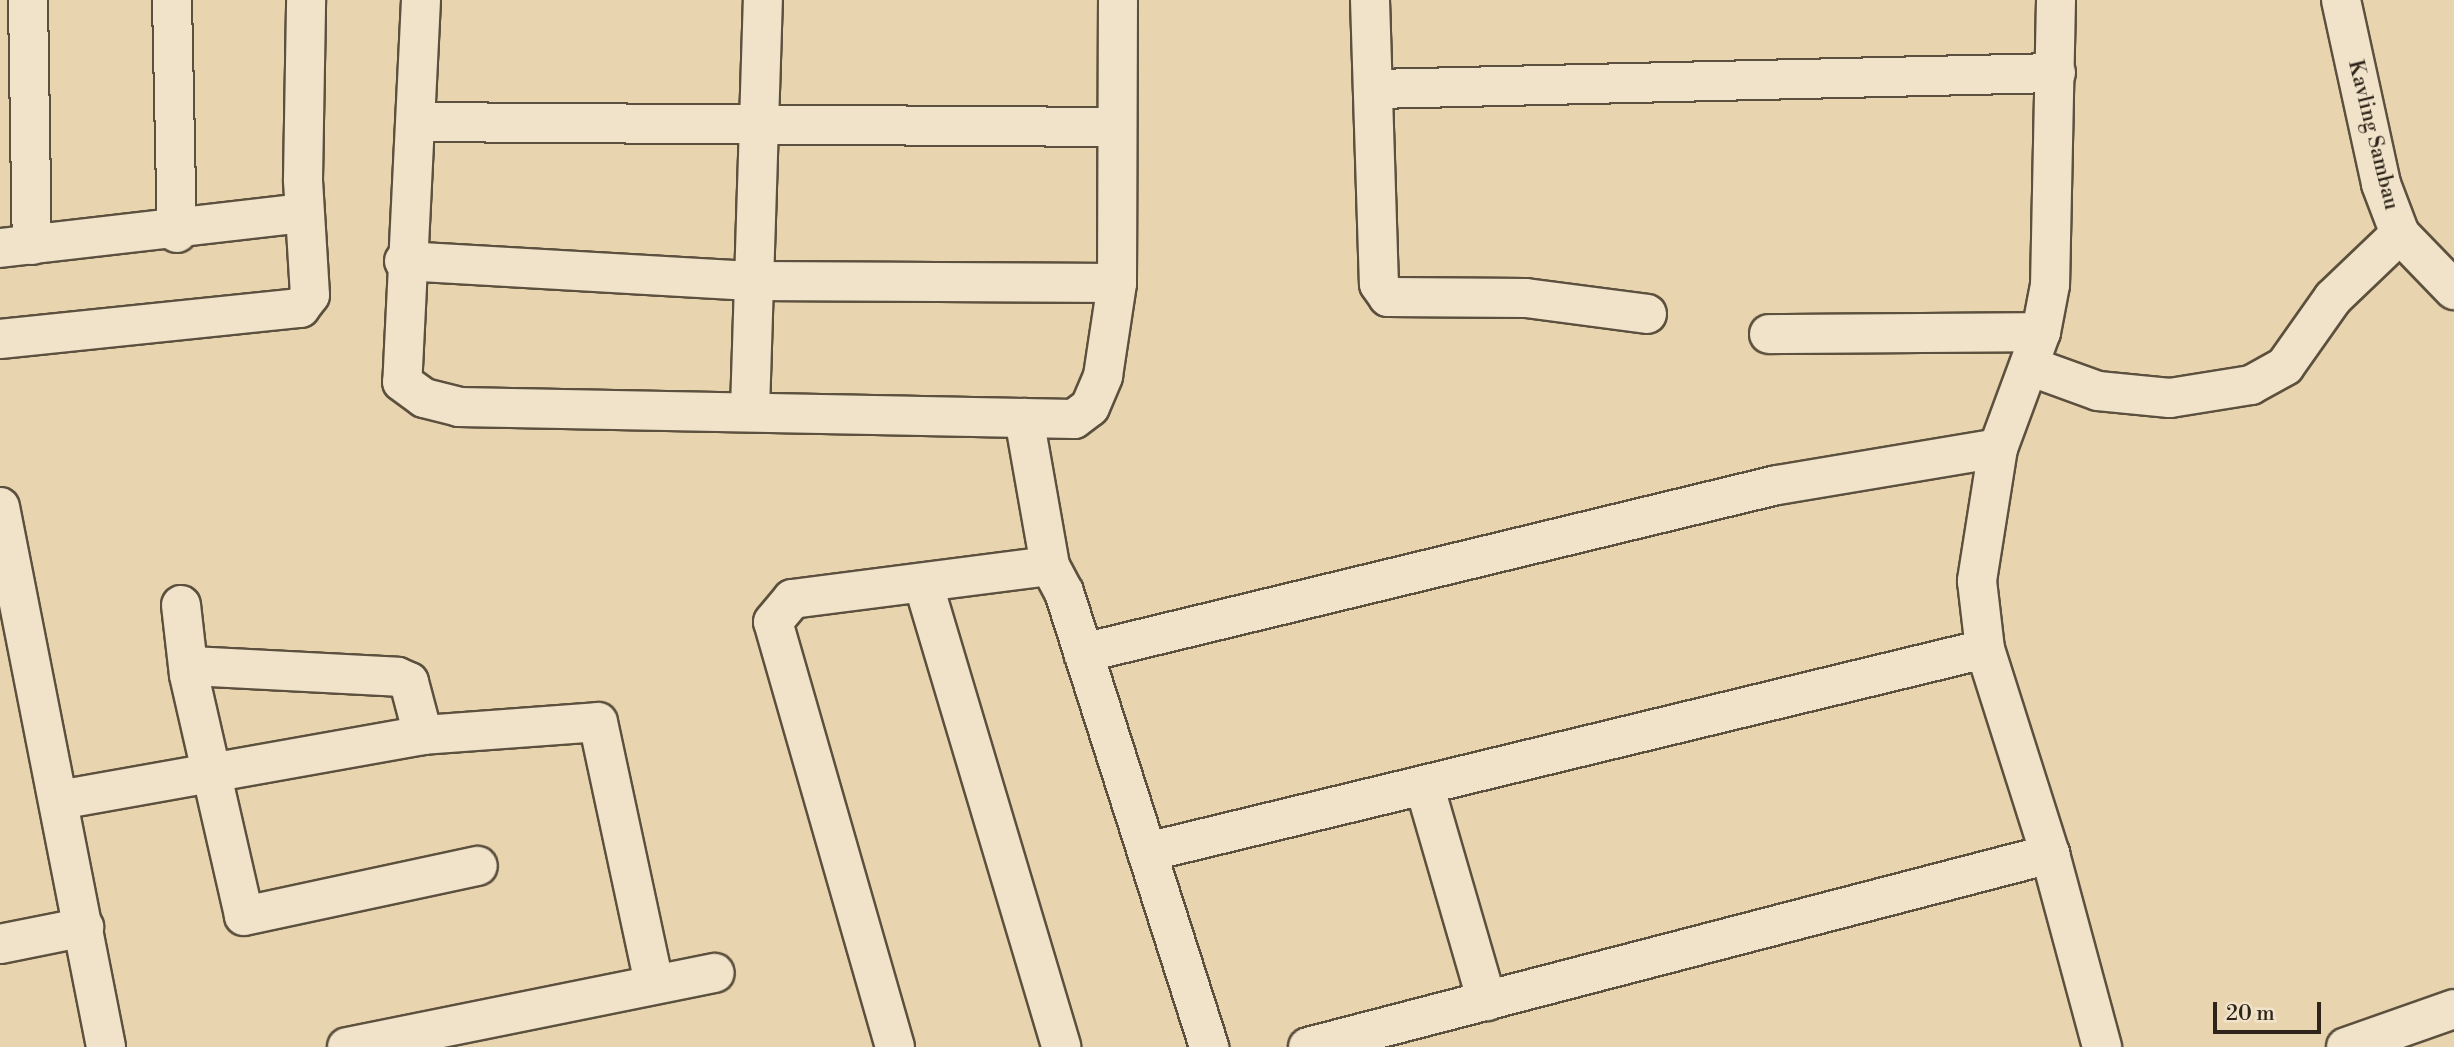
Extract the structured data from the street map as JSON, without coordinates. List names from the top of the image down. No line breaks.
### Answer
{"streets":{"street":["Kavling Sambau"]},"scale_bar":"20 m"}
